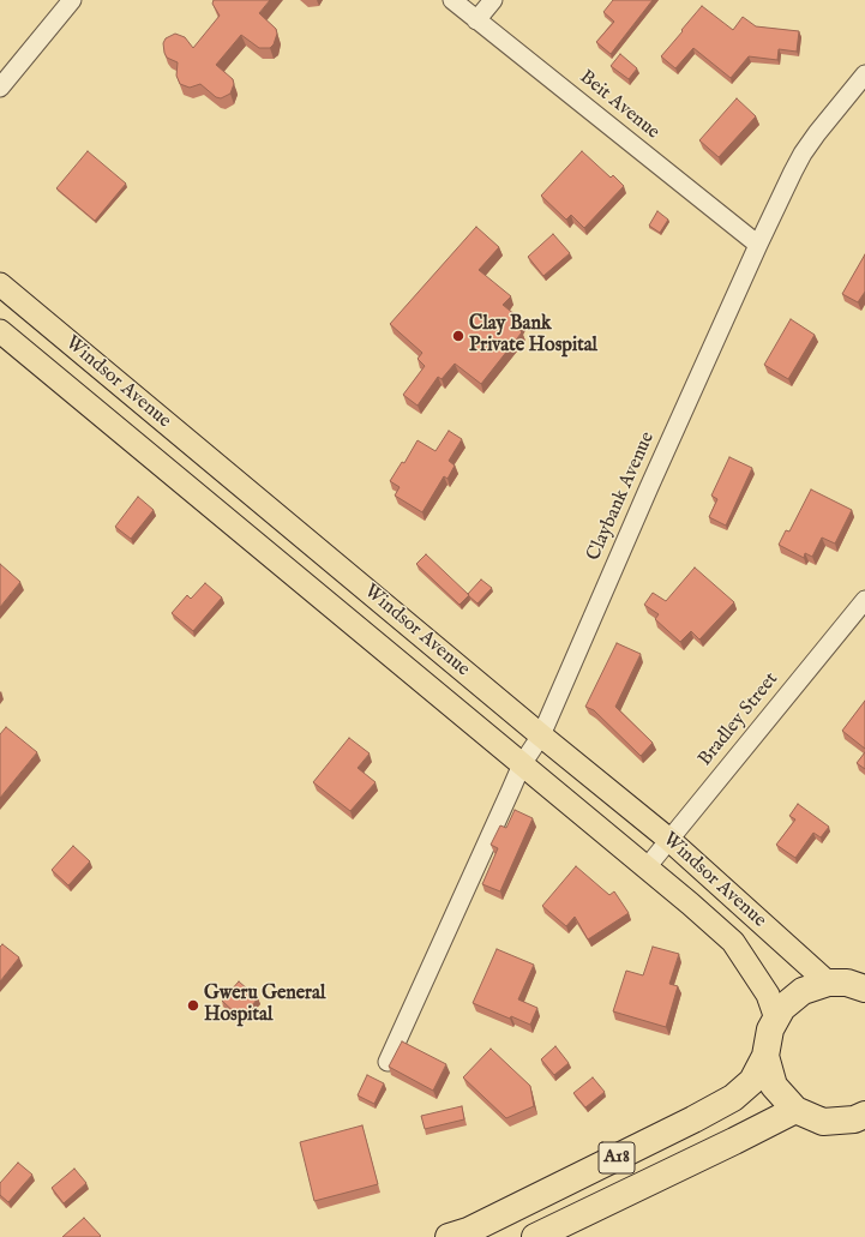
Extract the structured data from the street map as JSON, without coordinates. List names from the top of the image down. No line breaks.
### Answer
{"streets":{"highway":["A18"],"main road":["Windsor Avenue"],"street":["Beit Avenue","Claybank Avenue","Bradley Street"]},"crossings":[["Beit Avenue","Claybank Avenue"],["Windsor Avenue","Claybank Avenue"],["Windsor Avenue","Bradley Street"],["Windsor Avenue","A18"]],"places":["Clay Bank Private Hospital","Gweru General Hospital"]}
